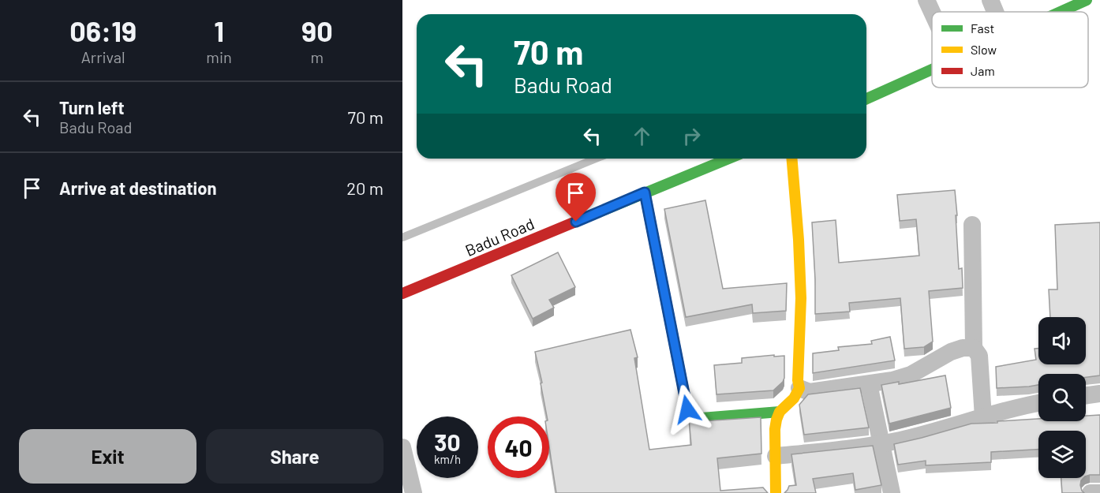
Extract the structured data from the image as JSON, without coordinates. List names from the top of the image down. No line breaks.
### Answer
{"streets":{"street":["Badu Road"]},"legend":["Fast","Slow","Jam"],"page":{"eta":["06:19","Arrival","1","min","90","m"],"turn":["70 m","Badu Road"],"list":[{"name":"Turn left","note":"Badu Road","value":"70 m"},{"name":"Arrive at destination","value":"20 m"}],"speed":"30 km/h","limit":"40","buttons":["Exit","Share"]}}
